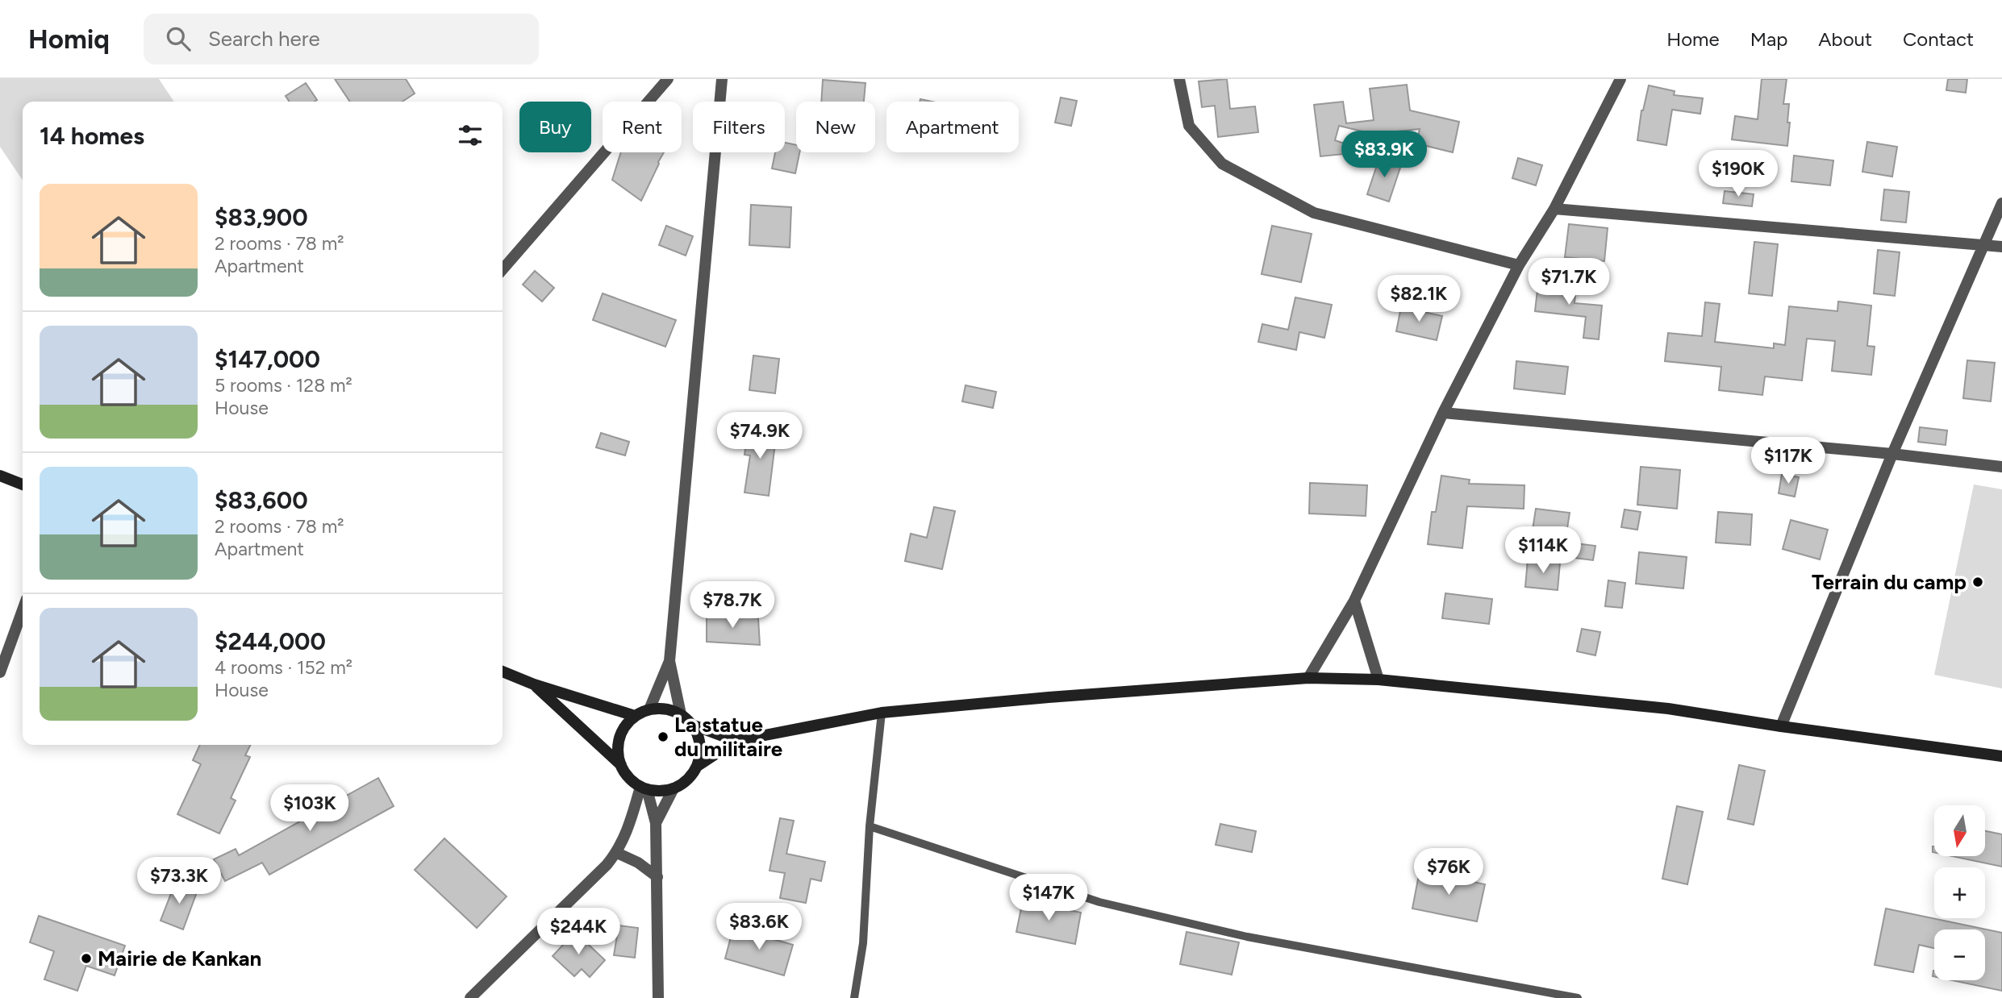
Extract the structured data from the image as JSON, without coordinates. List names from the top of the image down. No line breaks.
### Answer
{"places":["Terrain du camp","La statue du militaire","Mairie de Kankan"],"north":"bottom","page":{"header":"Homiq","search":"Search here","nav":["Home","Map","About","Contact"],"chip":["Buy","Rent","Filters","New","Apartment"],"heading":"14 homes","price":["$83.9K","$190K","$71.7K","$82.1K","$74.9K","$117K","$114K","$78.7K","$103K","$76K","$73.3K","$147K","$83.6K","$244K"],"list":[{"name":"$83,900","note":"2 rooms · 78 m² · Apartment"},{"name":"$147,000","note":"5 rooms · 128 m² · House"},{"name":"$83,600","note":"2 rooms · 78 m² · Apartment"},{"name":"$244,000","note":"4 rooms · 152 m² · House"}],"map_buttons":["+","−"]}}
